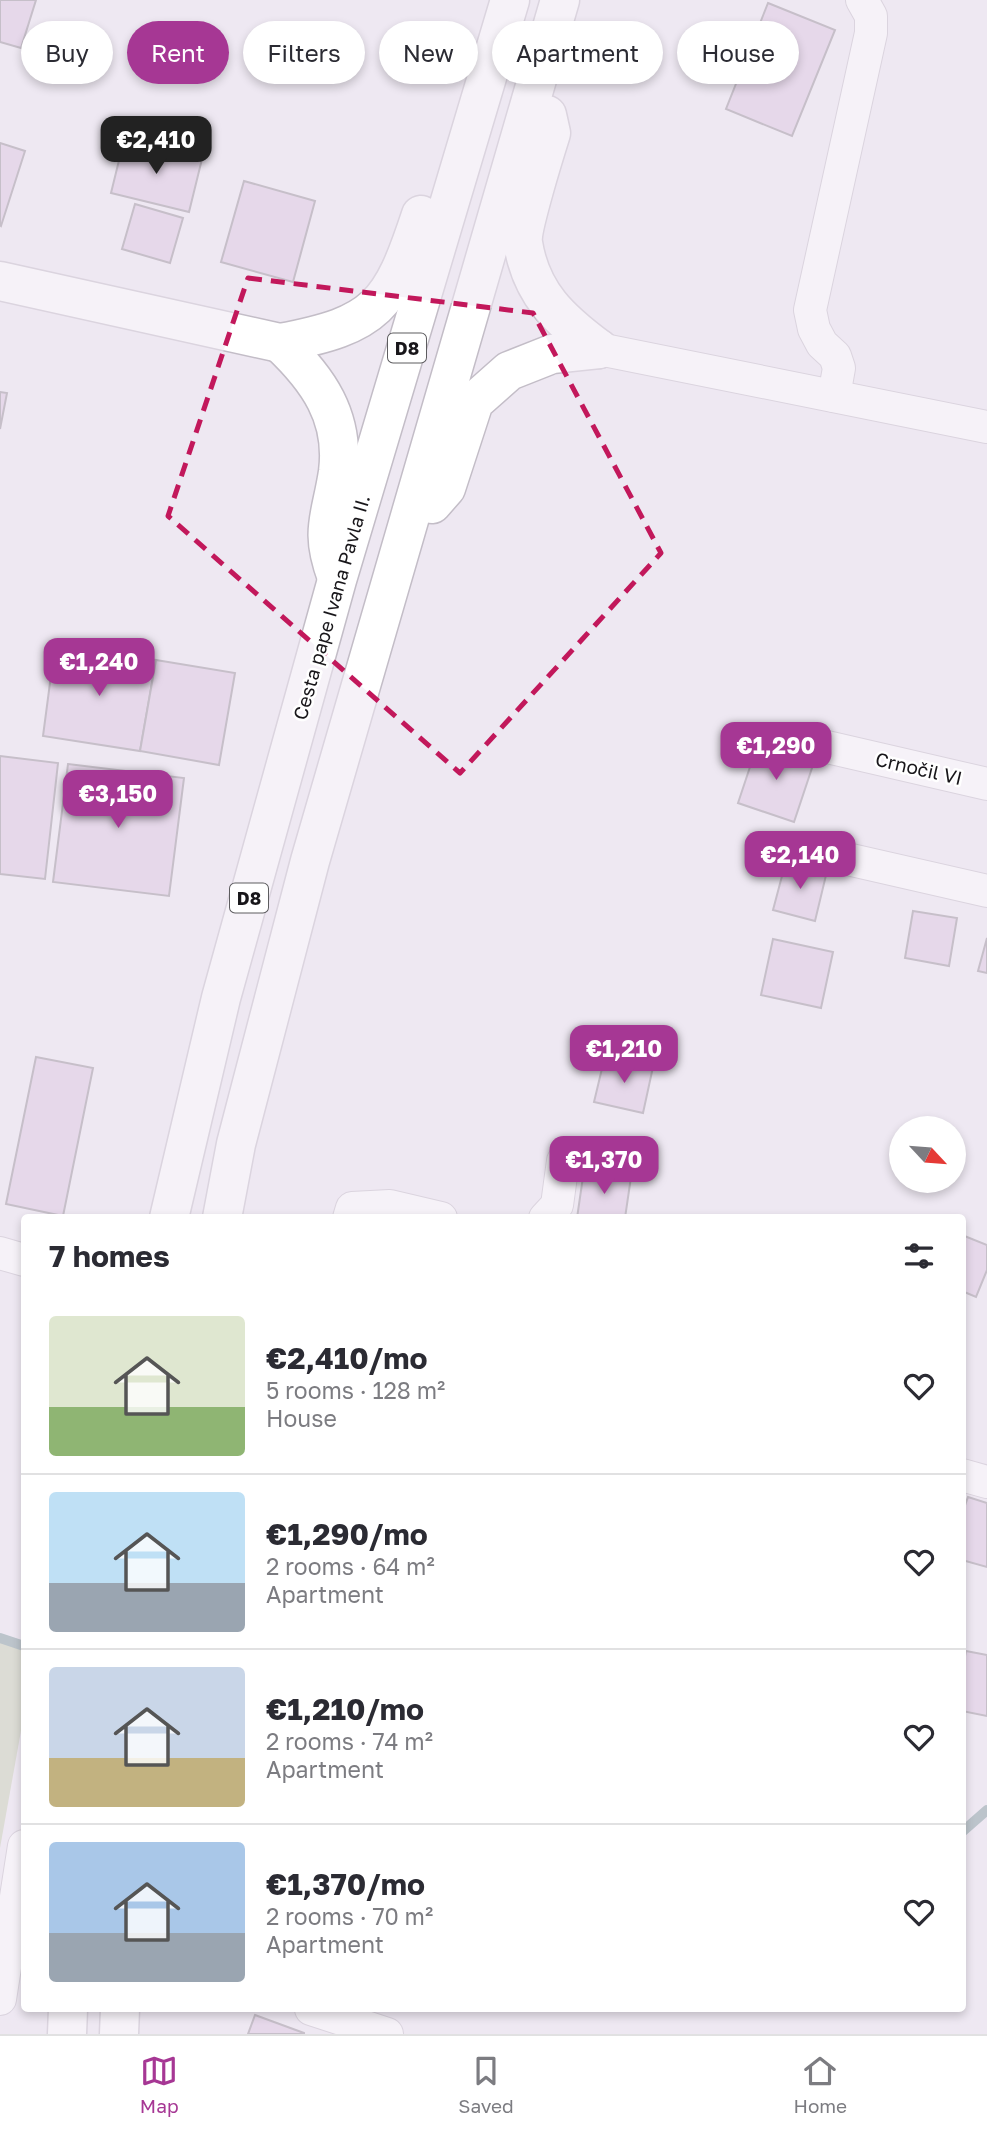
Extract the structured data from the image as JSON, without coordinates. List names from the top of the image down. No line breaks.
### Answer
{"streets":{"main road":["D8","Cesta pape Ivana Pavla II."],"street":["Crnočil VI"]},"north":"bottom right","page":{"chip":["Buy","Rent","Filters","New","Apartment","House"],"price":["€2,410","€1,240","€1,290","€3,150","€2,140","€1,210","€1,370"],"heading":"7 homes","list":[{"name":"€2,410/mo","note":"5 rooms · 128 m² · House"},{"name":"€1,290/mo","note":"2 rooms · 64 m² · Apartment"},{"name":"€1,210/mo","note":"2 rooms · 74 m² · Apartment"},{"name":"€1,370/mo","note":"2 rooms · 70 m² · Apartment"}],"tabs":["Map","Saved","Home"]}}
